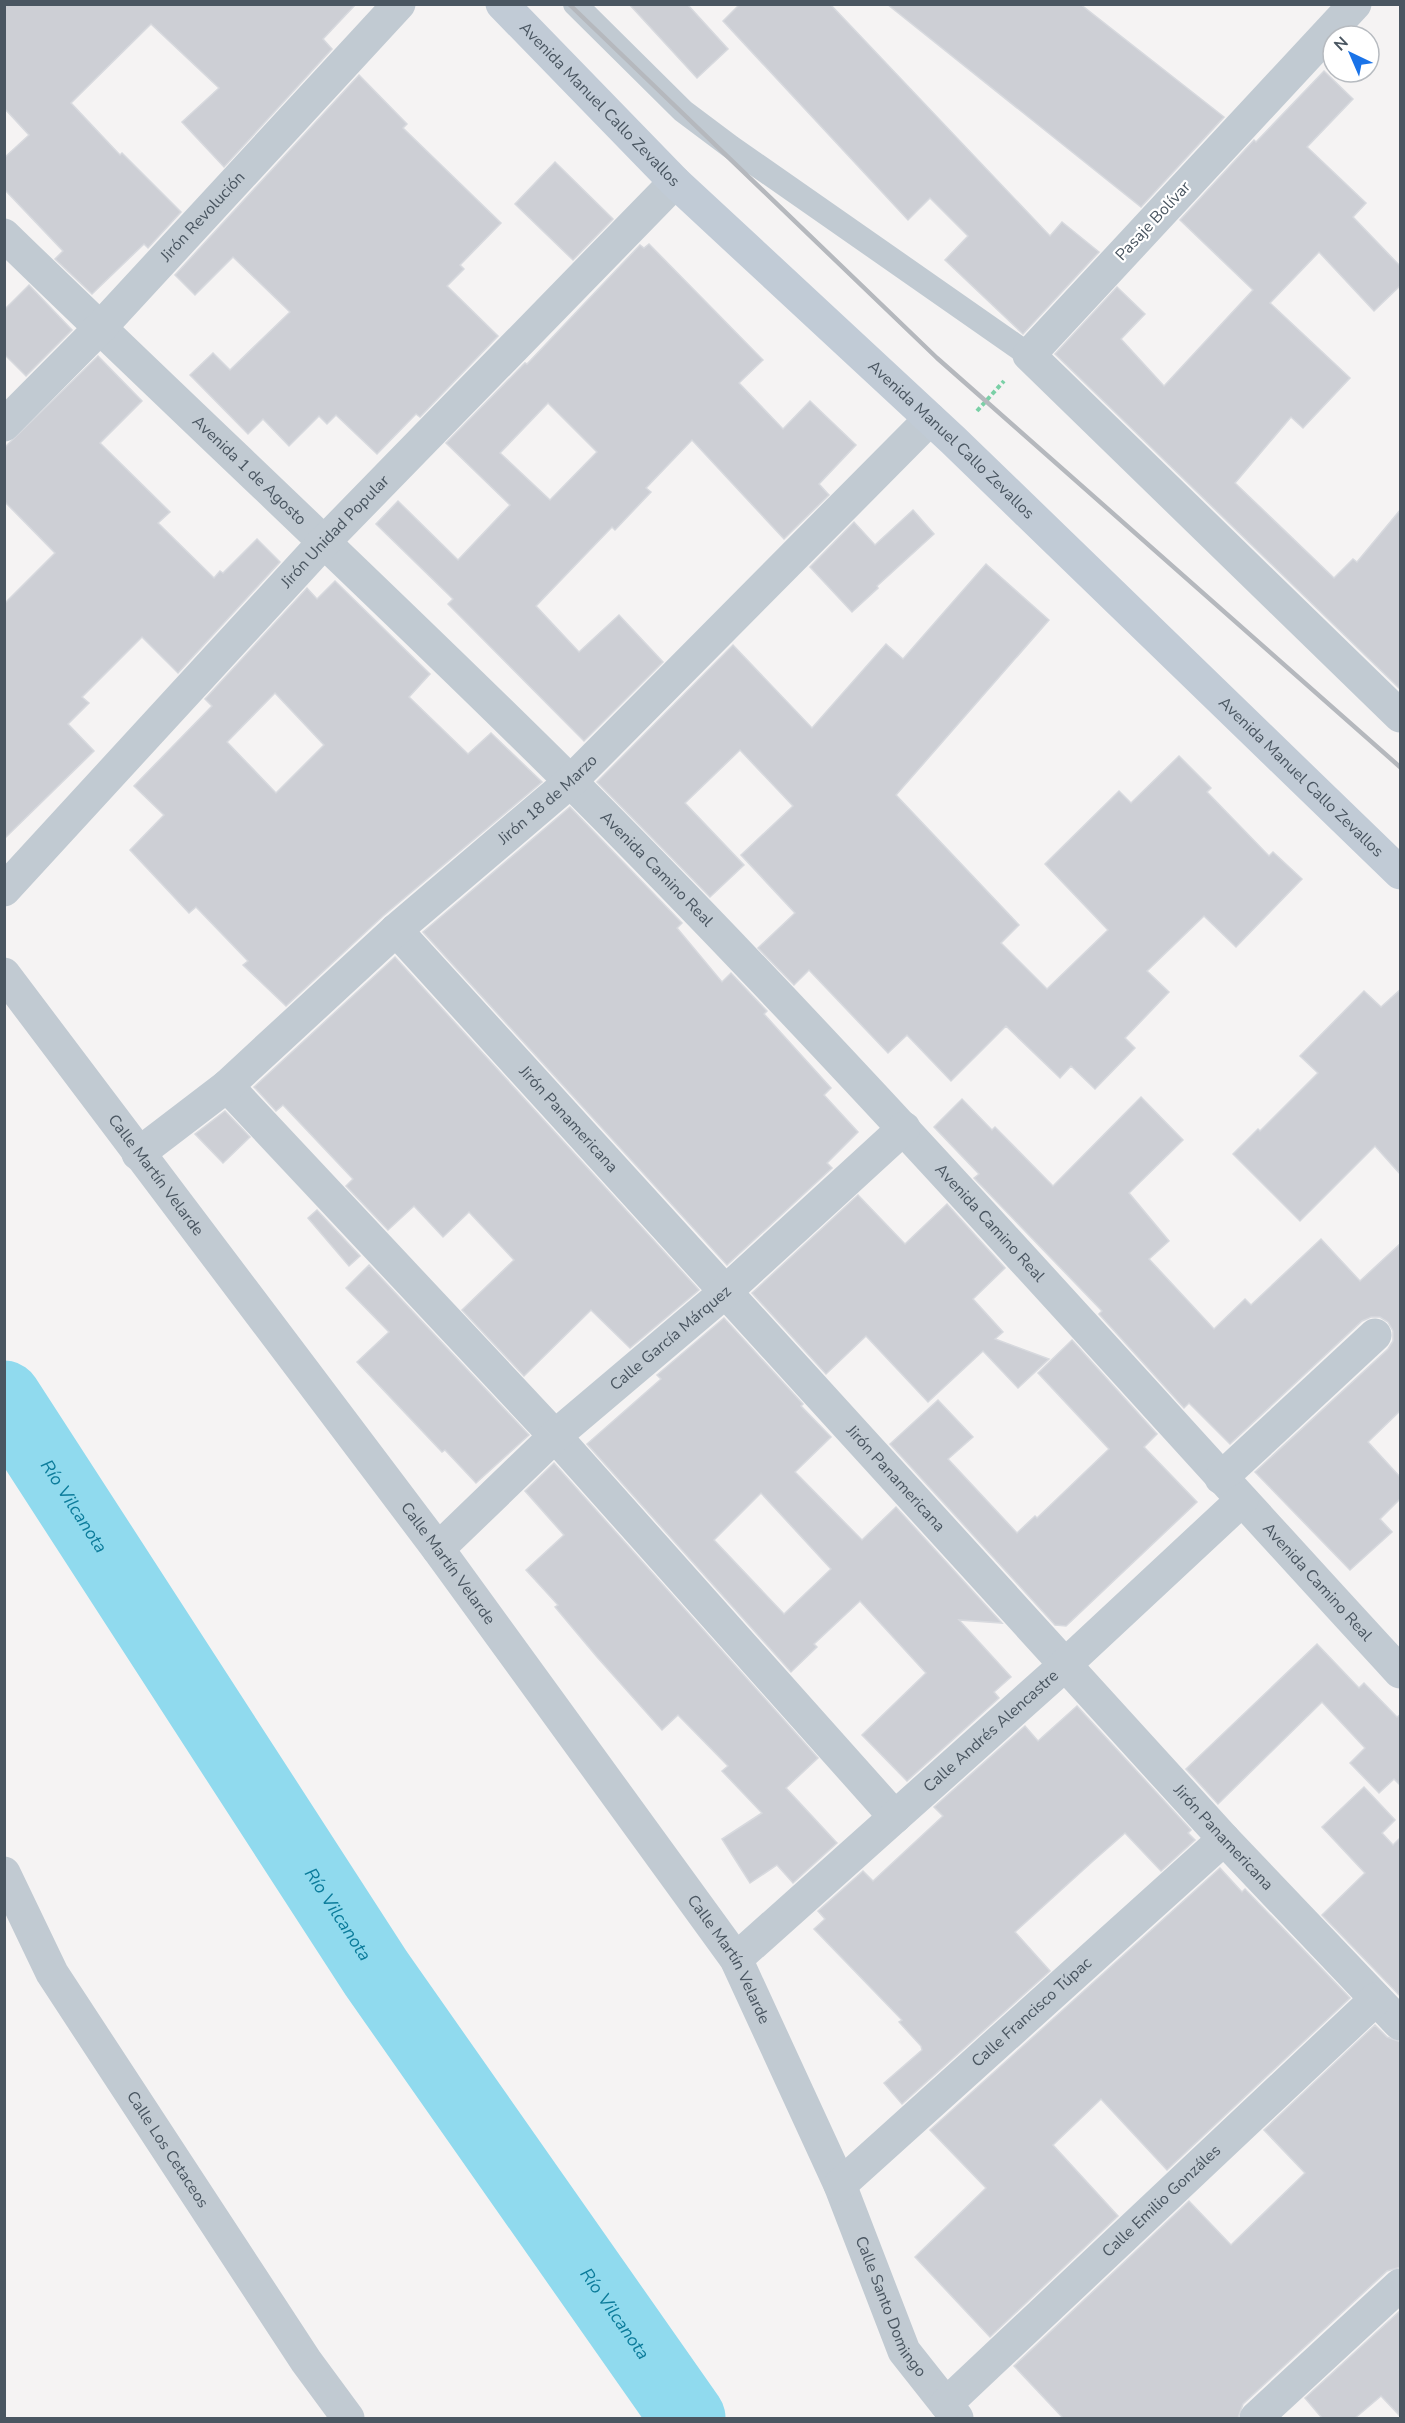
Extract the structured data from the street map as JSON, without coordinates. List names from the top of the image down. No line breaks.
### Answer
{"streets":{"street":["Avenida Manuel Callo Zevallos","Jirón Revolución","Pasaje Bolívar","Avenida 1 de Agosto","Jirón Unidad Popular","Jirón 18 de Marzo","Avenida Camino Real","Jirón Panamericana","Calle Martín Velarde","Calle García Márquez","Calle Andrés Alencastre","Calle Francisco Túpac","Calle Los Cetaceos","Calle Emilio Gonzáles","Calle Santo Domingo"]},"crossings":[["Avenida Manuel Callo Zevallos","Jirón Unidad Popular"],["Avenida Manuel Callo Zevallos","Jirón 18 de Marzo"],["Jirón Revolución","Avenida 1 de Agosto"],["Avenida 1 de Agosto","Jirón Unidad Popular"],["Avenida 1 de Agosto","Jirón 18 de Marzo"],["Avenida 1 de Agosto","Avenida Camino Real"],["Jirón 18 de Marzo","Avenida Camino Real"],["Jirón 18 de Marzo","Jirón Panamericana"],["Jirón 18 de Marzo","Calle Martín Velarde"],["Avenida Camino Real","Calle García Márquez"],["Avenida Camino Real","Calle Andrés Alencastre"],["Jirón Panamericana","Calle García Márquez"],["Jirón Panamericana","Calle Andrés Alencastre"],["Jirón Panamericana","Calle Francisco Túpac"],["Jirón Panamericana","Calle Emilio Gonzáles"],["Calle Martín Velarde","Calle García Márquez"],["Calle Martín Velarde","Calle Andrés Alencastre"],["Calle Martín Velarde","Calle Francisco Túpac"],["Calle Martín Velarde","Calle Santo Domingo"],["Calle Francisco Túpac","Calle Santo Domingo"],["Calle Emilio Gonzáles","Calle Santo Domingo"]],"water":["Río Vilcanota"],"north":"top left"}
